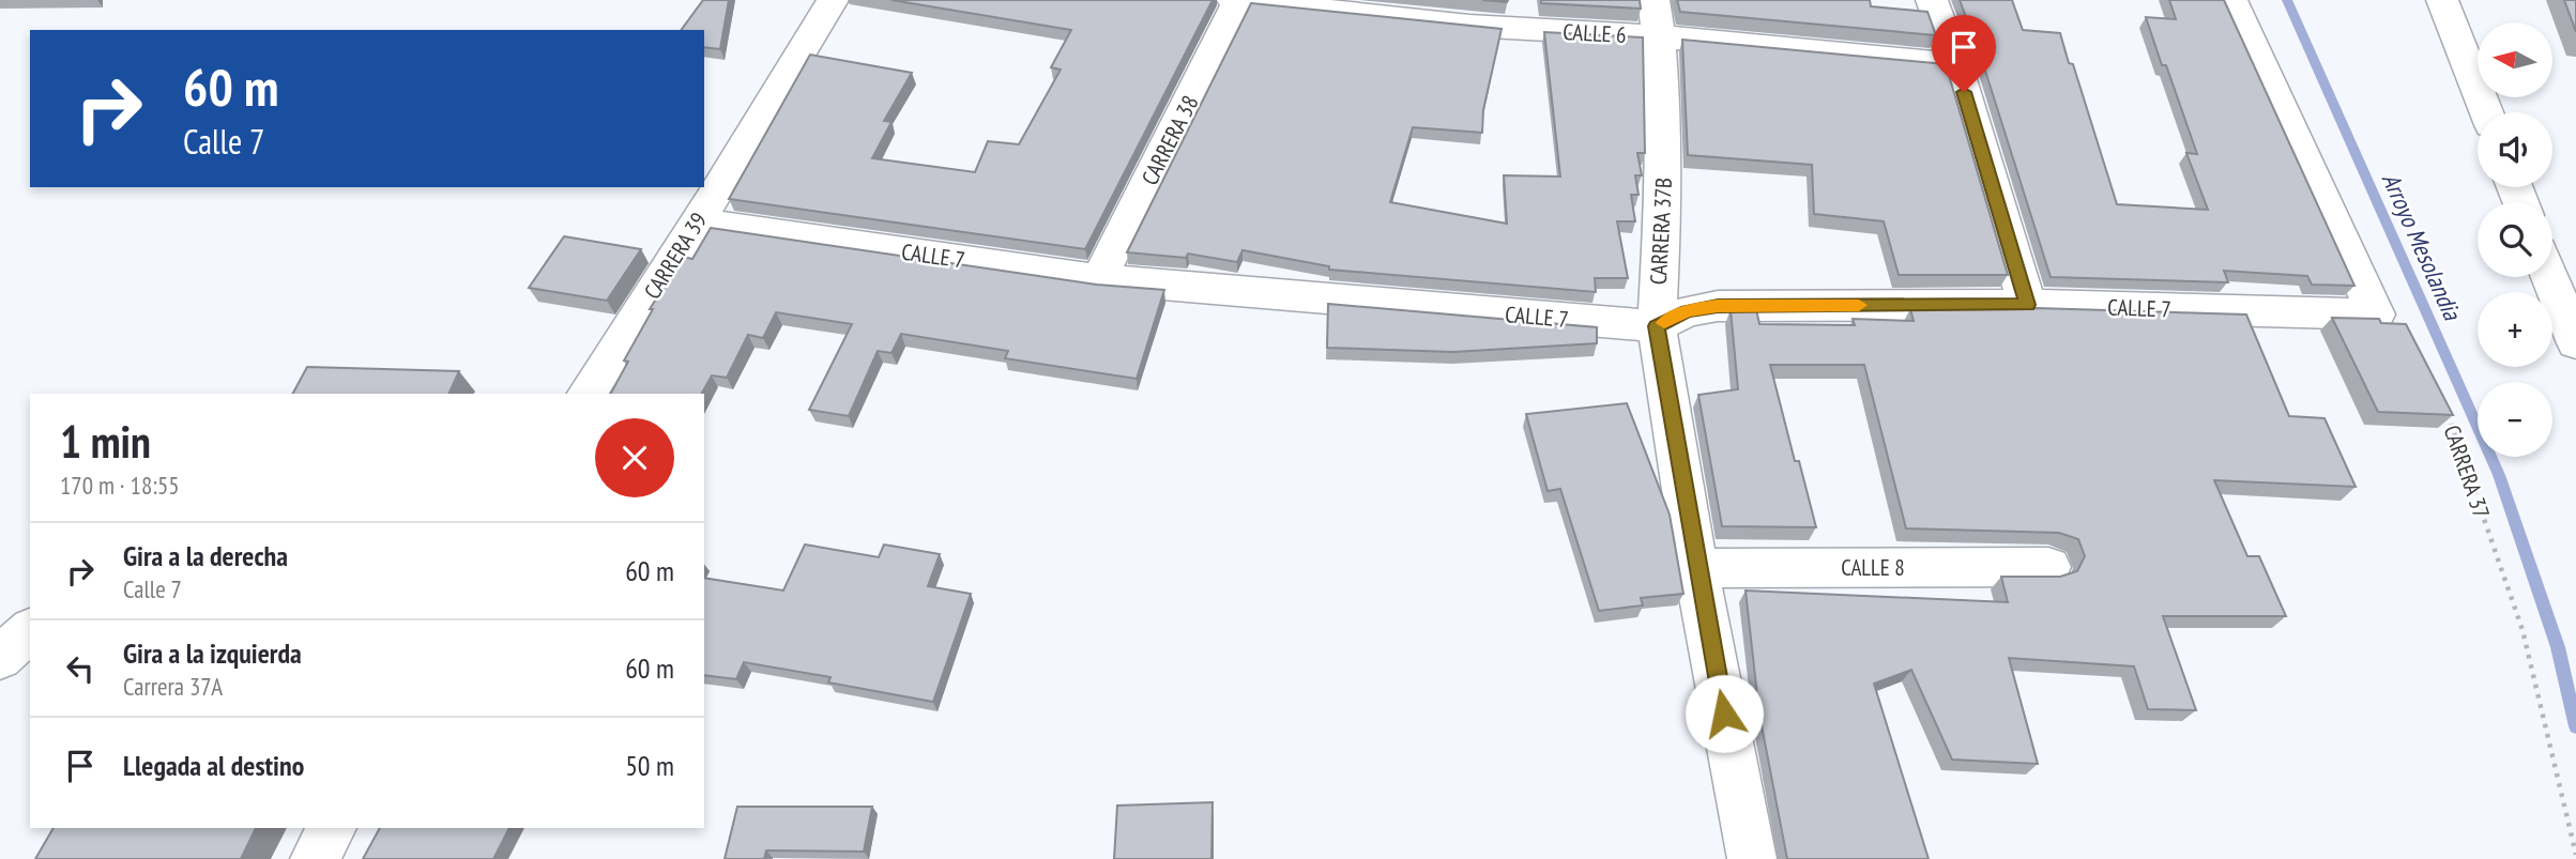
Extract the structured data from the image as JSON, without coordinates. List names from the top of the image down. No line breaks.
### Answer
{"streets":{"street":["CALLE 6","CARRERA 38","CARRERA 37B","CARRERA 39","CALLE 7","CALLE 8"],"path":["CARRERA 37"]},"crossings":[["CALLE 6","CARRERA 38"],["CALLE 6","CARRERA 37B"],["CARRERA 38","CALLE 7"],["CARRERA 37B","CALLE 7"],["CARRERA 37B","CALLE 8"],["CARRERA 39","CALLE 7"]],"water":["Arroyo Mesolandia"],"north":"left","page":{"map_buttons":["+","−"],"turn":["60 m","Calle 7"],"heading":["1 min","170 m · 18:55"],"list":[{"name":"Gira a la derecha","note":"Calle 7","value":"60 m"},{"name":"Gira a la izquierda","note":"Carrera 37A","value":"60 m"},{"name":"Llegada al destino","value":"50 m"}]}}
